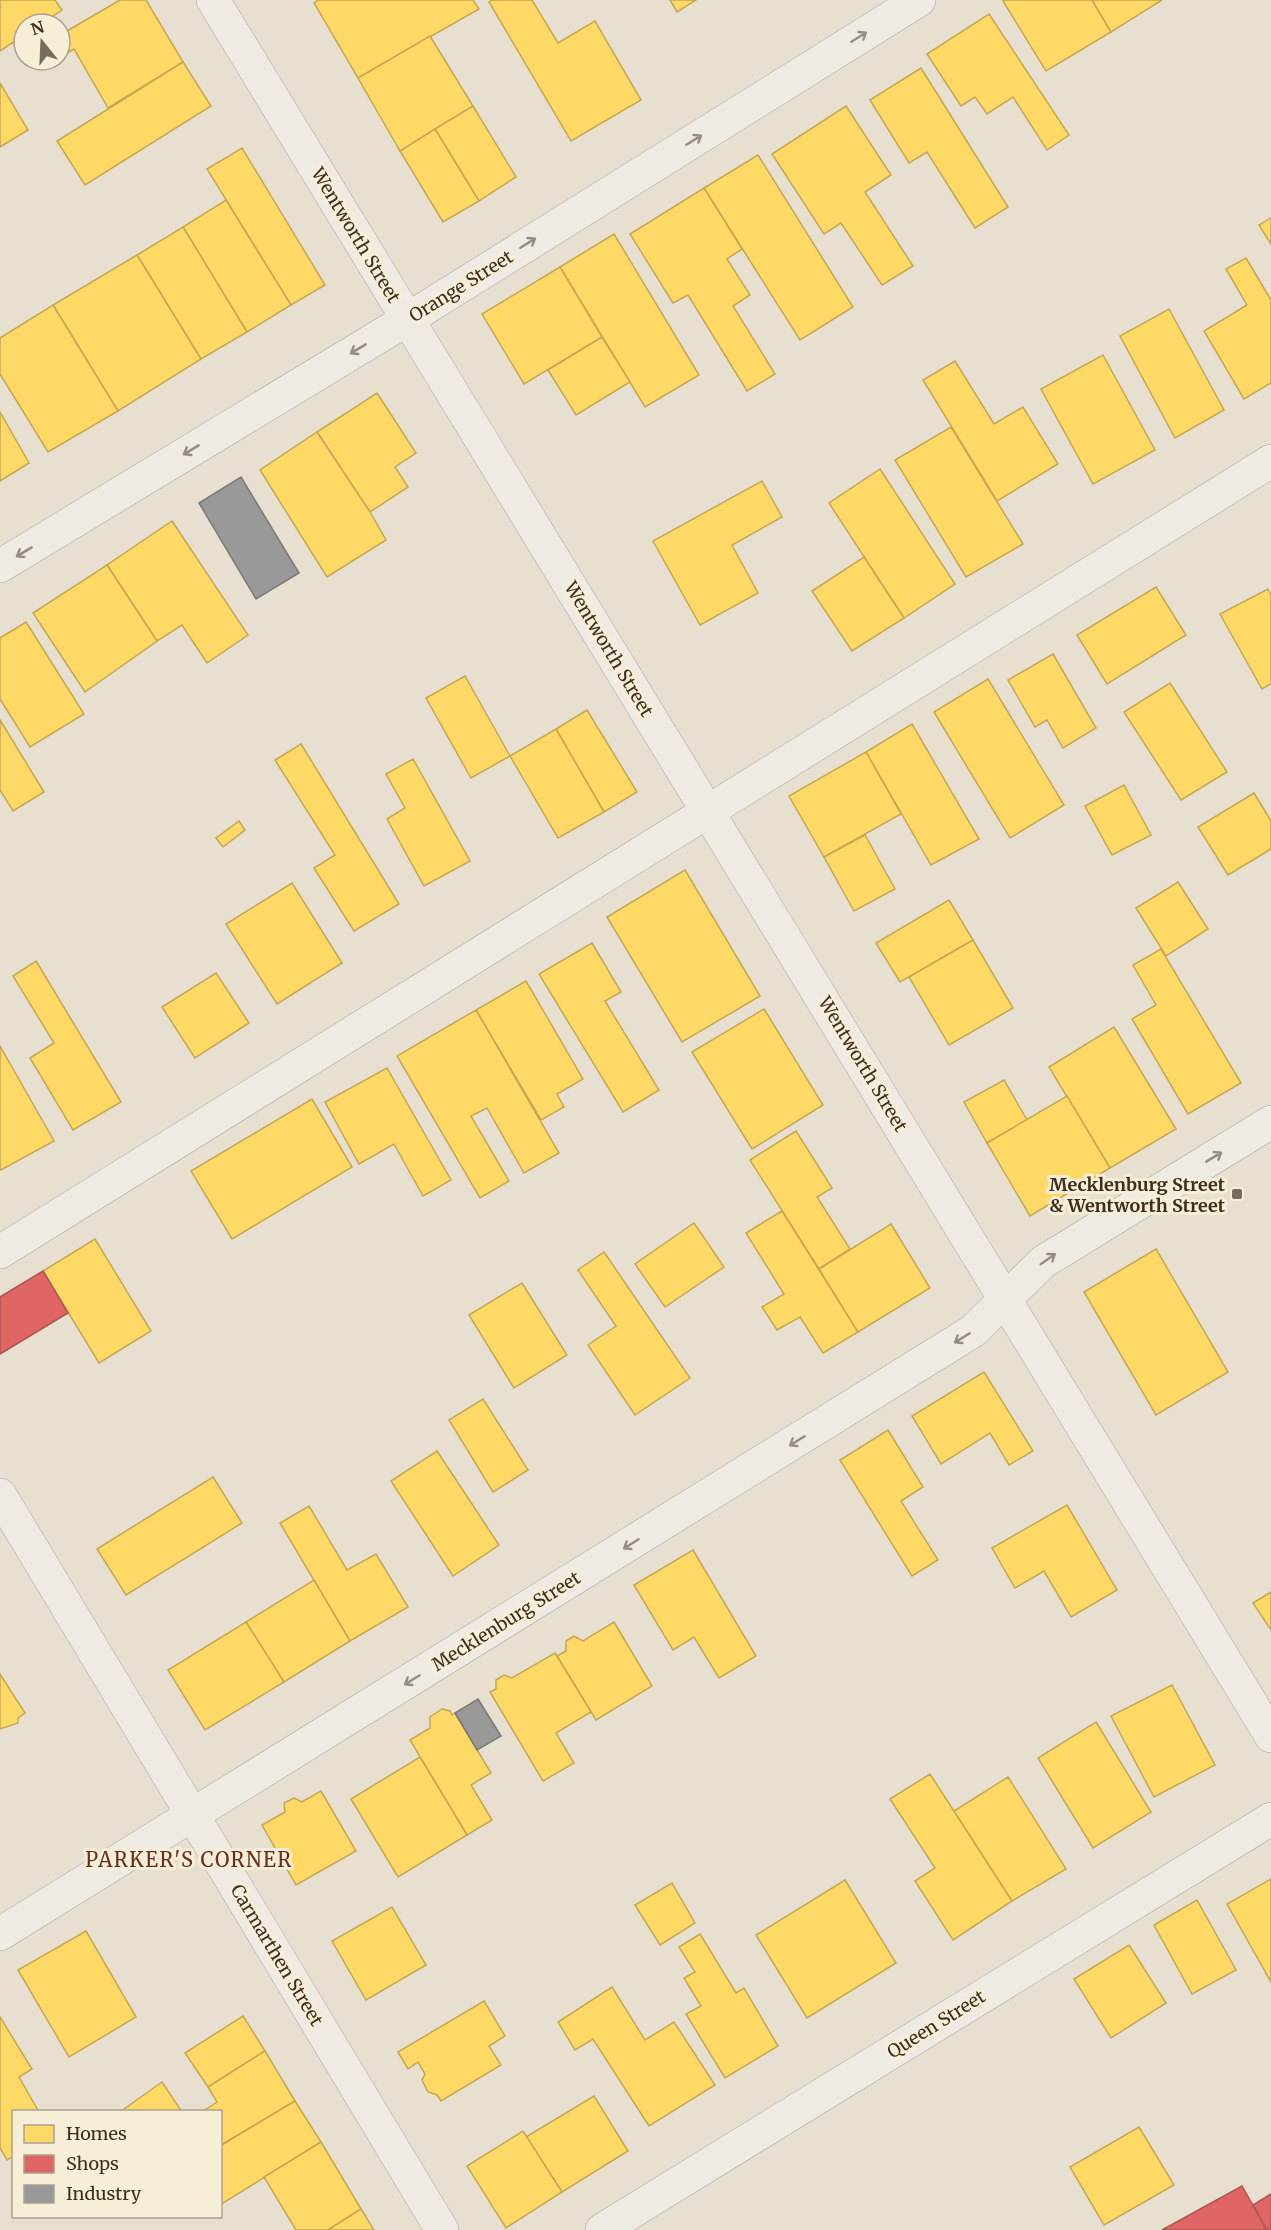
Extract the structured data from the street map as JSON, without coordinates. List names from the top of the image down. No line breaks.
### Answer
{"streets":{"street":["Wentworth Street","Orange Street","Mecklenburg Street","Carmarthen Street","Queen Street"]},"crossings":[["Wentworth Street","Orange Street"],["Wentworth Street","Mecklenburg Street"],["Mecklenburg Street","Carmarthen Street"]],"districts":["PARKER'S CORNER"],"places":{"transit":["Mecklenburg Street & Wentworth Street"]},"legend":["Homes","Shops","Industry"],"north":"top"}
